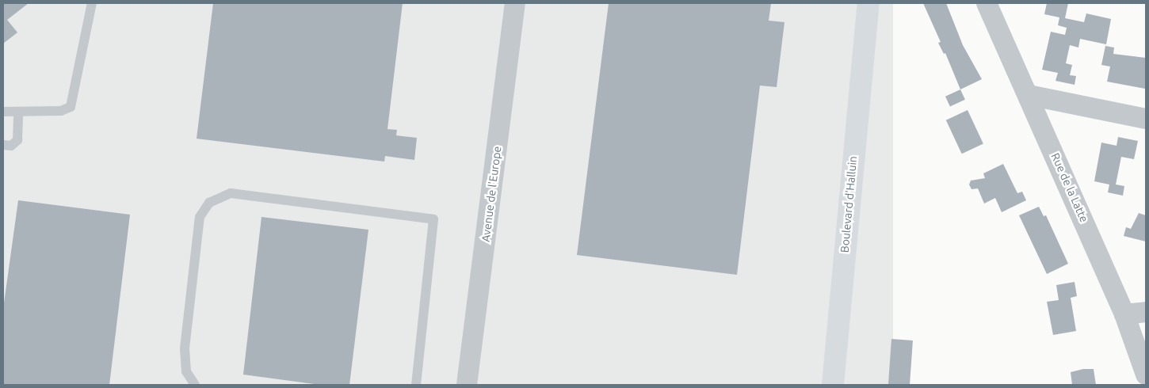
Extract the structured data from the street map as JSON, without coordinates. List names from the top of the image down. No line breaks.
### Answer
{"streets":{"main road":["Boulevard d'Halluin"],"street":["Rue de la Latte","Avenue de l'Europe"]}}
